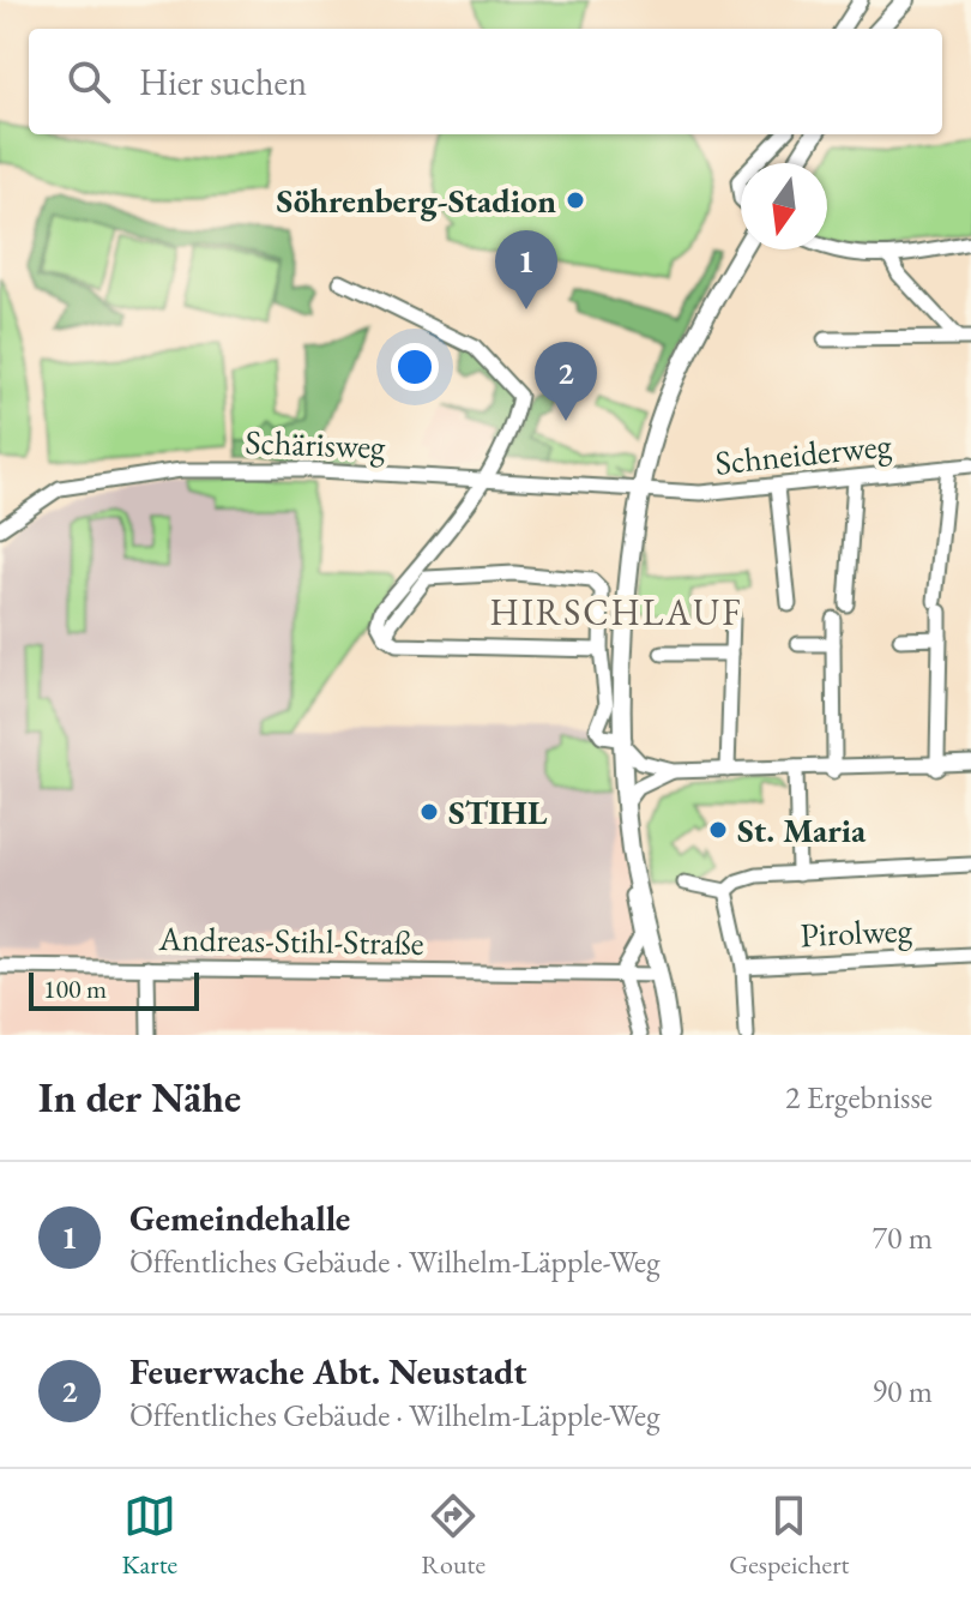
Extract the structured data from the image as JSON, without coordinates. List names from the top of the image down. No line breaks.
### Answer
{"streets":{"street":["Schärisweg","Schneiderweg","Pirolweg","Andreas-Stihl-Straße"]},"crossings":[["Schärisweg","Schneiderweg"]],"districts":["HIRSCHLAUF"],"places":["Söhrenberg-Stadion","STIHL","St. Maria"],"scale_bar":"100 m","north":"bottom","page":{"search":"Hier suchen","pins":["1","2"],"scale":"100 m","heading":["In der Nähe","2 Ergebnisse"],"list":[{"mark":"1","name":"Gemeindehalle","note":"Öffentliches Gebäude · Wilhelm-Läpple-Weg","value":"70 m"},{"mark":"2","name":"Feuerwache Abt. Neustadt","note":"Öffentliches Gebäude · Wilhelm-Läpple-Weg","value":"90 m"}],"nav":["Karte","Route","Gespeichert"]}}
